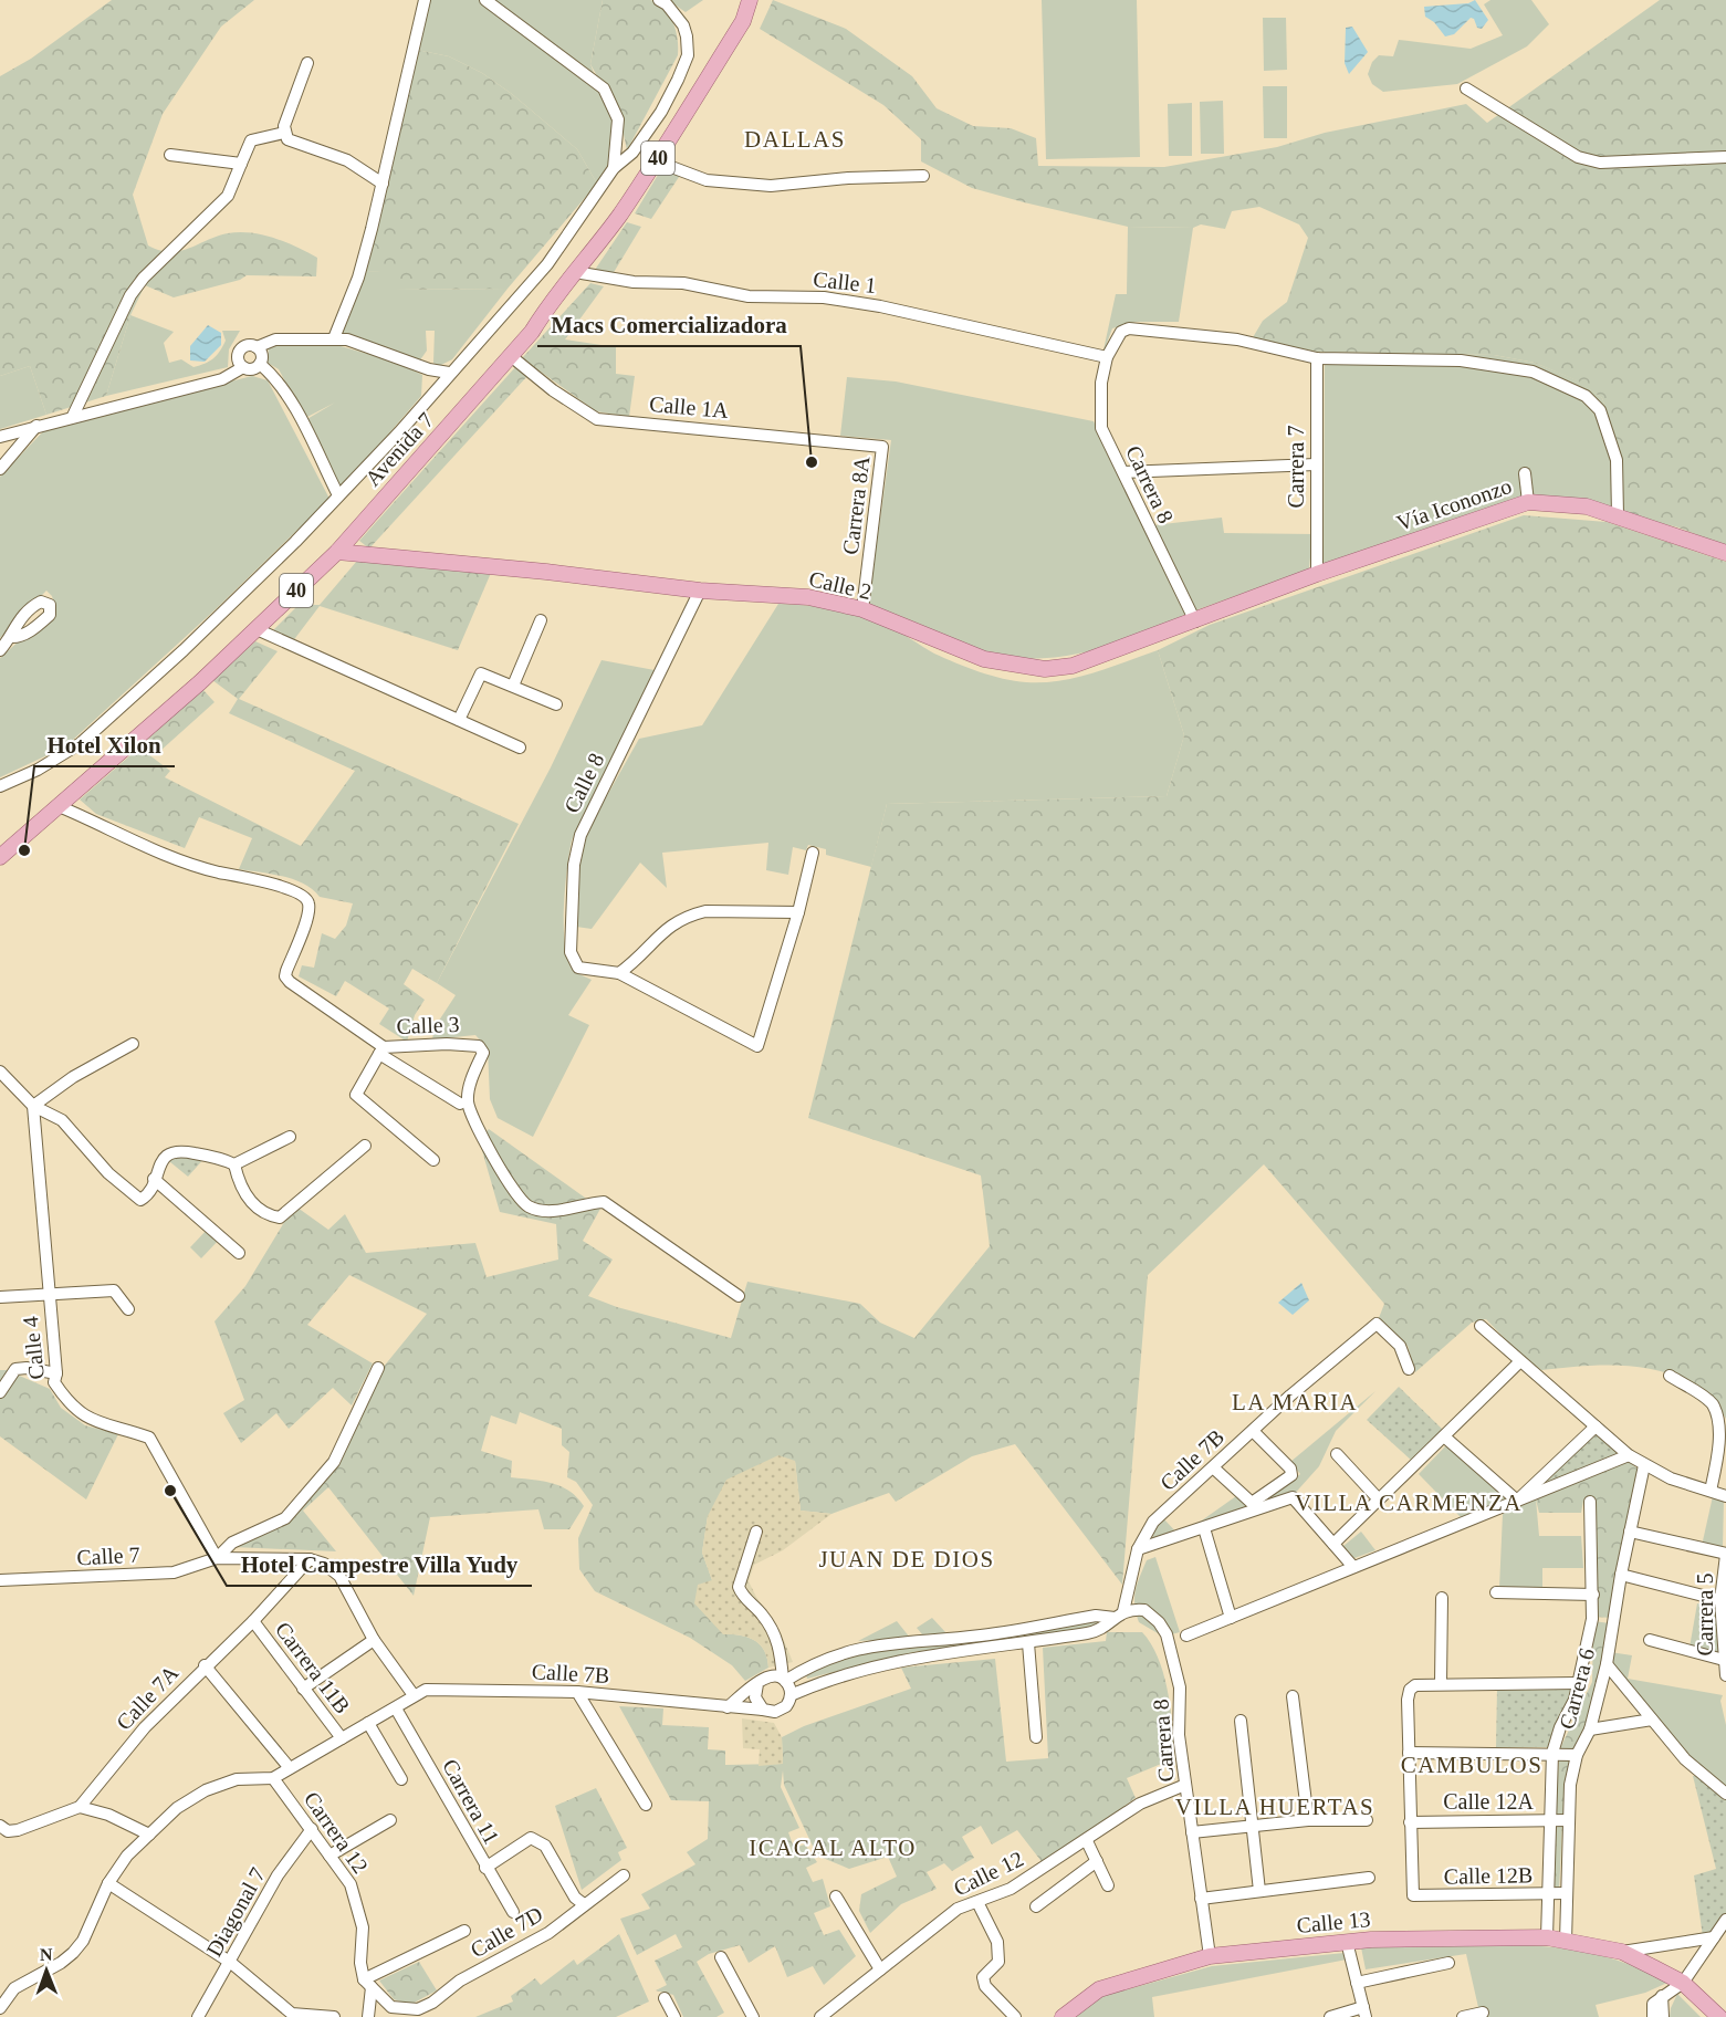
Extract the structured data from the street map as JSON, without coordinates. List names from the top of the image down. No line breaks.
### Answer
{"streets":{"main road":["40","Avenida 7","Vía Icononzo","Calle 2","Calle 13"],"street":["Calle 1","Calle 1A","Carrera 7","Carrera 8","Carrera 8A","Calle 8","Calle 3","Calle 4","Calle 7B","Calle 7","Carrera 5","Carrera 11B","Carrera 6","Calle 7A","Carrera 11","Calle 12A","Carrera 12","Calle 12","Calle 12B","Diagonal 7","Calle 7D"]},"crossings":[["Calle 1","Avenida 7"],["Calle 1","Carrera 8"],["Calle 1A","Avenida 7"],["Calle 1A","Carrera 8A"],["Avenida 7","Calle 2"],["Avenida 7","Calle 3"],["Carrera 7","Vía Icononzo"],["Carrera 7","Calle 2"],["Carrera 8","Calle 2"],["Carrera 8","Calle 7B"],["Carrera 8","Calle 12"],["Carrera 8","Calle 13"],["Vía Icononzo","Calle 2"],["Carrera 8A","Calle 2"],["Calle 2","Calle 8"],["Calle 4","Calle 7"],["Carrera 11B","Calle 7A"],["Carrera 6","Calle 12A"],["Carrera 6","Calle 12B"],["Carrera 6","Calle 13"],["Calle 7A","Carrera 12"],["Calle 12A","Calle 12B"],["Carrera 12","Diagonal 7"],["Carrera 12","Calle 7D"]],"districts":["DALLAS","LA MARIA","VILLA CARMENZA","JUAN DE DIOS","CAMBULOS","VILLA HUERTAS","ICACAL ALTO"],"places":["Macs Comercializadora","Hotel Xilon","Hotel Campestre Villa Yudy"],"north":"top"}
